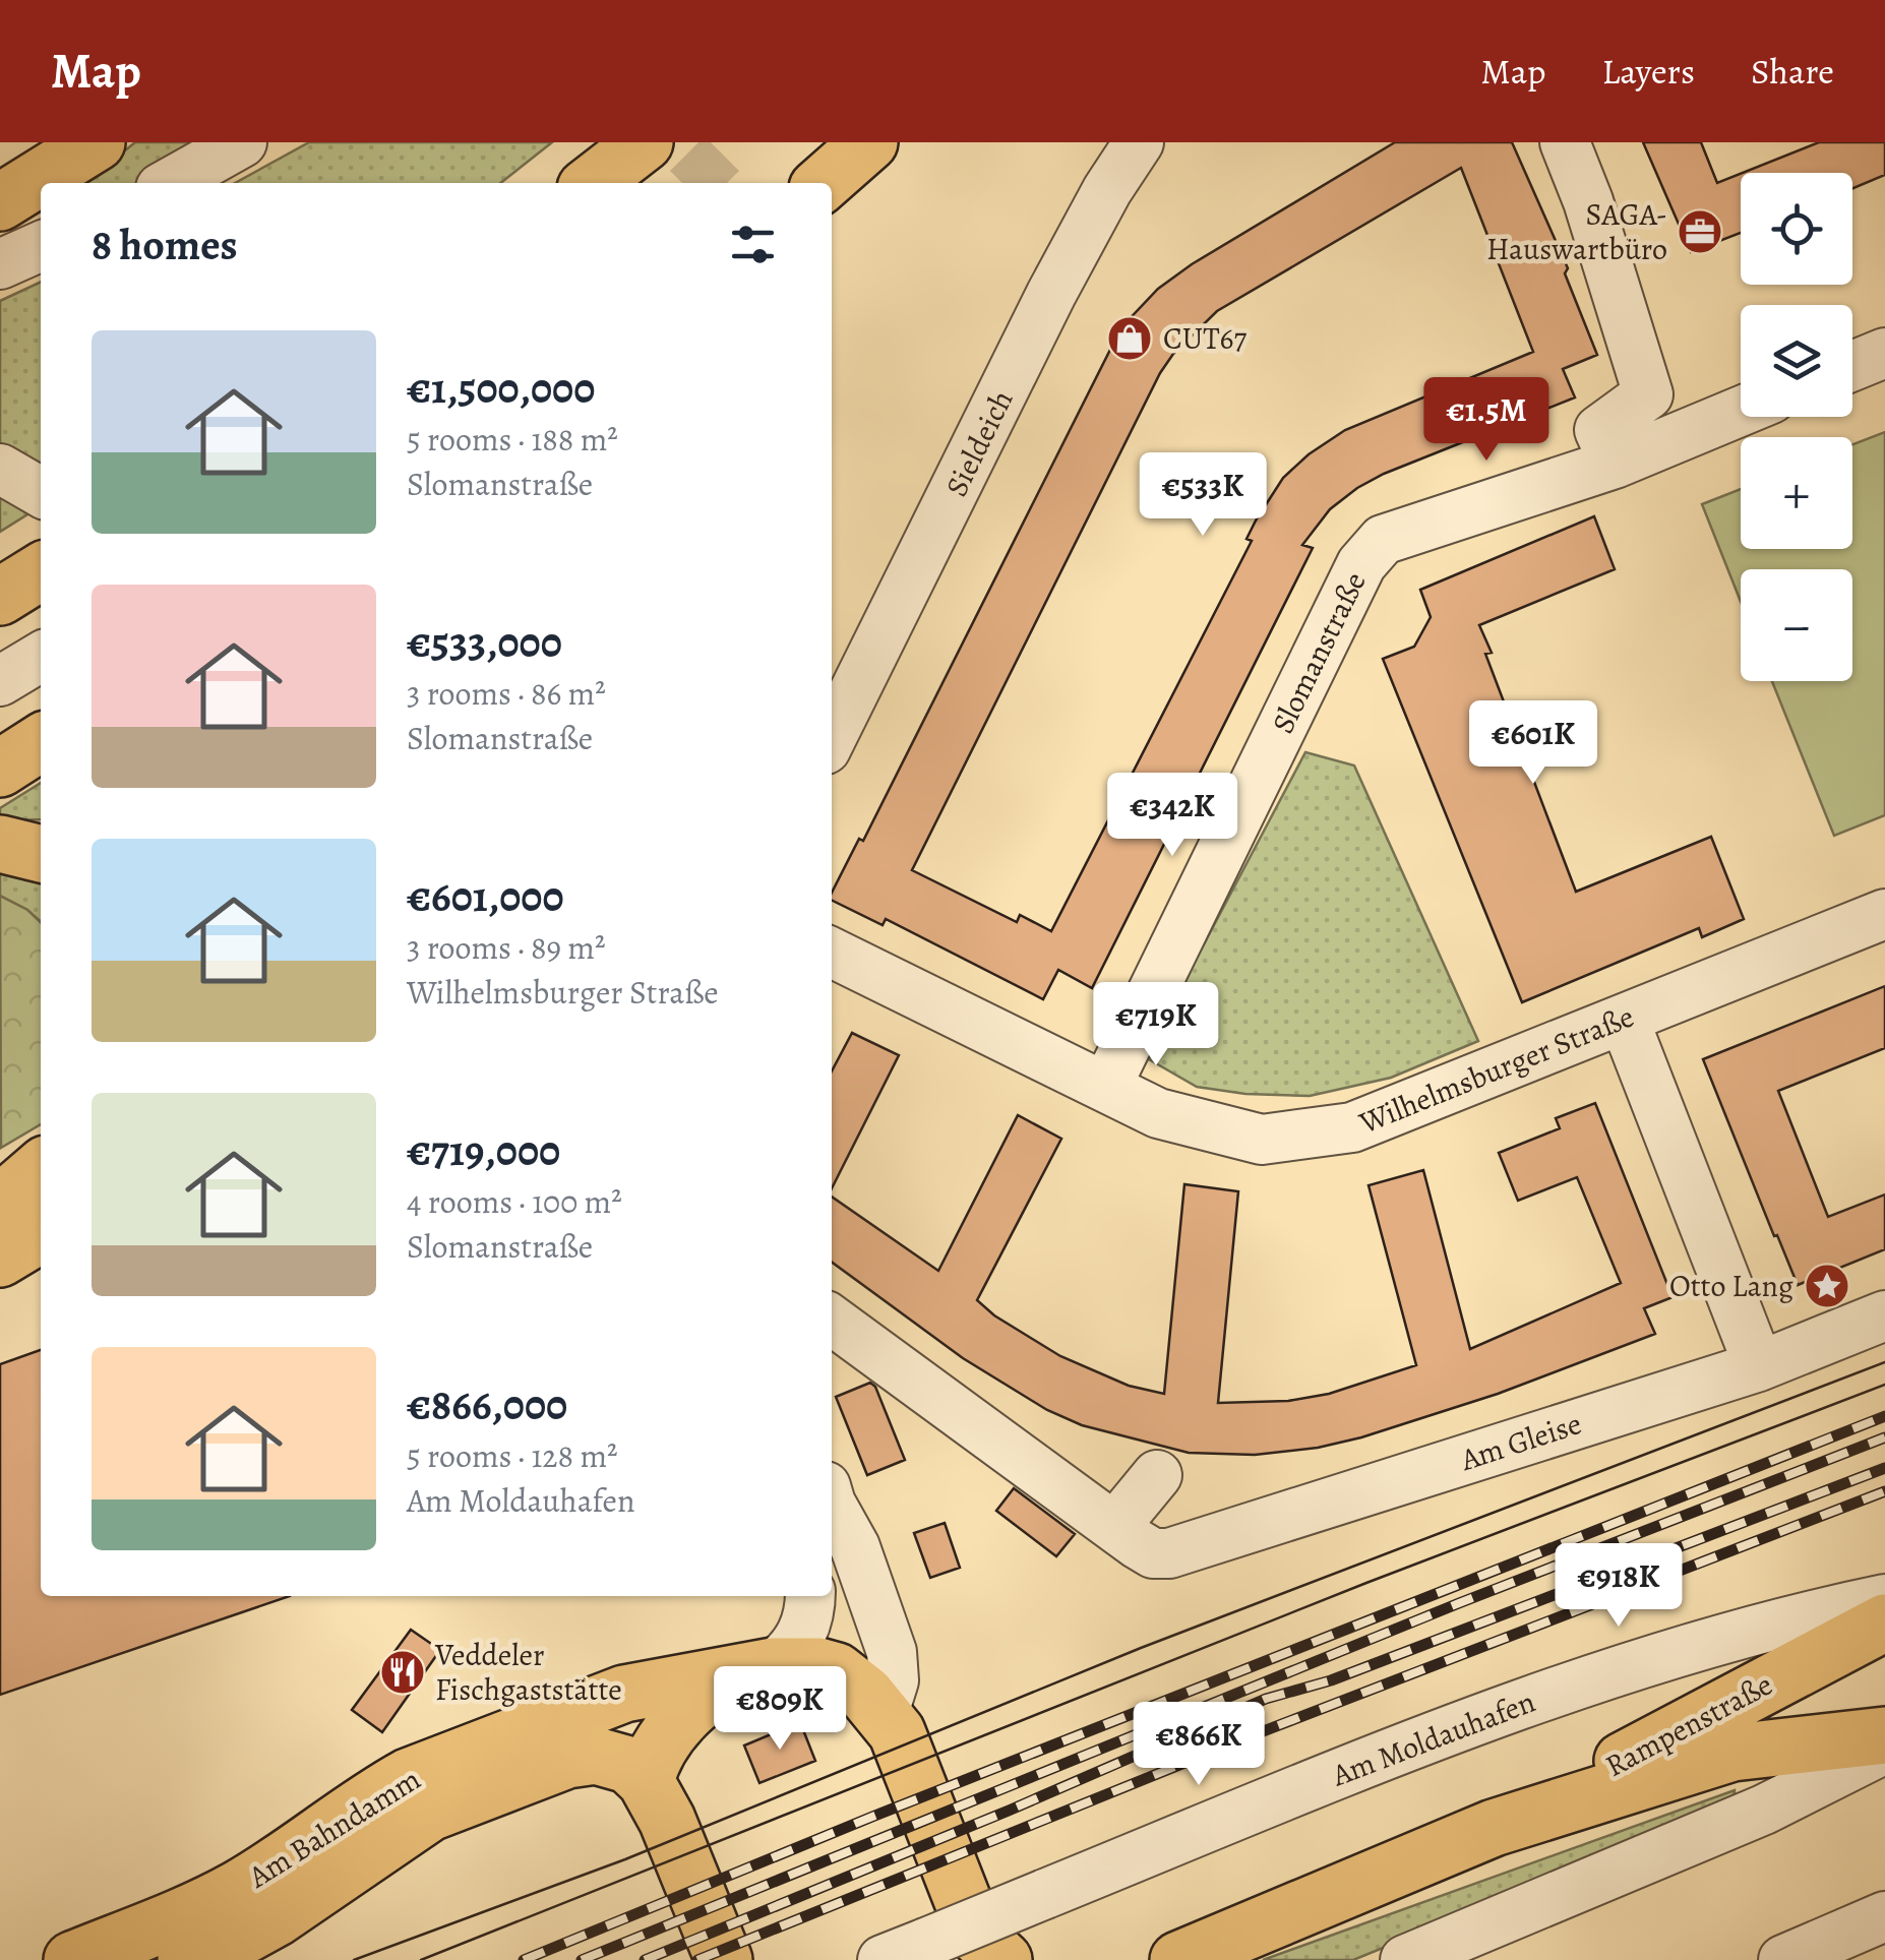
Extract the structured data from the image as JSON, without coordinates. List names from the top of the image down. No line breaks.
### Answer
{"streets":{"main road":["Rampenstraße","Am Bahndamm"],"street":["Sieldeich","Slomanstraße","Wilhelmsburger Straße","Am Gleise","Am Moldauhafen"]},"crossings":[["Slomanstraße","Wilhelmsburger Straße"],["Am Moldauhafen","Am Bahndamm"]],"places":{"office":["SAGA- Hauswartbüro"],"shop":["CUT67"],"place":["Otto Lang"],"restaurant":["Veddeler Fischgaststätte"]},"page":{"header":"Map","nav":["Map","Layers","Share"],"map_buttons":["+","−"],"heading":"8 homes","list":[{"name":"€1,500,000","note":"5 rooms · 188 m² · Slomanstraße"},{"name":"€533,000","note":"3 rooms · 86 m² · Slomanstraße"},{"name":"€601,000","note":"3 rooms · 89 m² · Wilhelmsburger Straße"},{"name":"€719,000","note":"4 rooms · 100 m² · Slomanstraße"},{"name":"€866,000","note":"5 rooms · 128 m² · Am Moldauhafen"}],"price":["€1.5M","€533K","€601K","€342K","€719K","€918K","€809K","€866K"]}}
